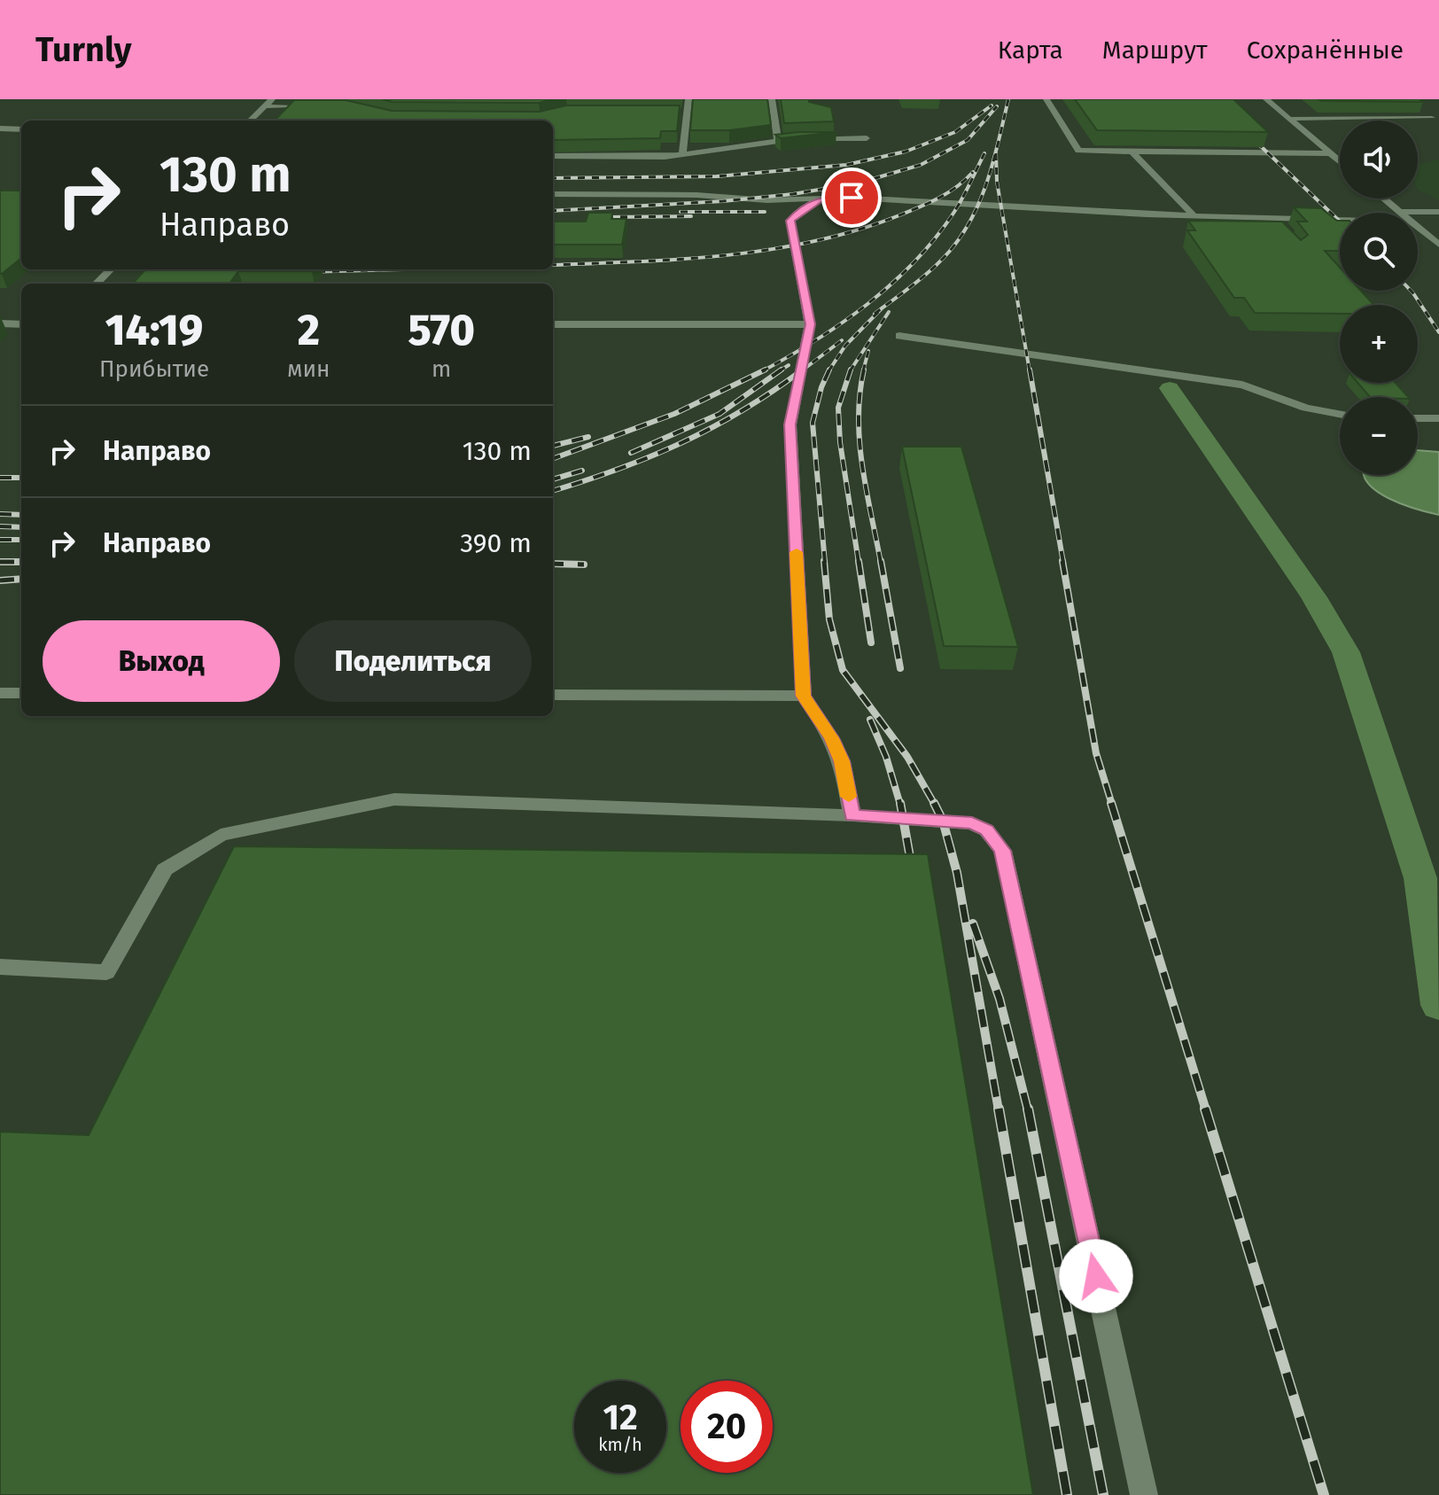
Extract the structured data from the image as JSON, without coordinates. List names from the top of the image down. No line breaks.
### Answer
{"page":{"header":"Turnly","nav":["Карта","Маршрут","Сохранённые"],"map_buttons":["+","−"],"turn":["130 m","Направо"],"eta":["14:19","Прибытие","2","мин","570","m"],"list":[{"name":"Направо","value":"130 m"},{"name":"Направо","value":"390 m"}],"buttons":["Выход","Поделиться"],"speed":"12 km/h","limit":"20"}}
